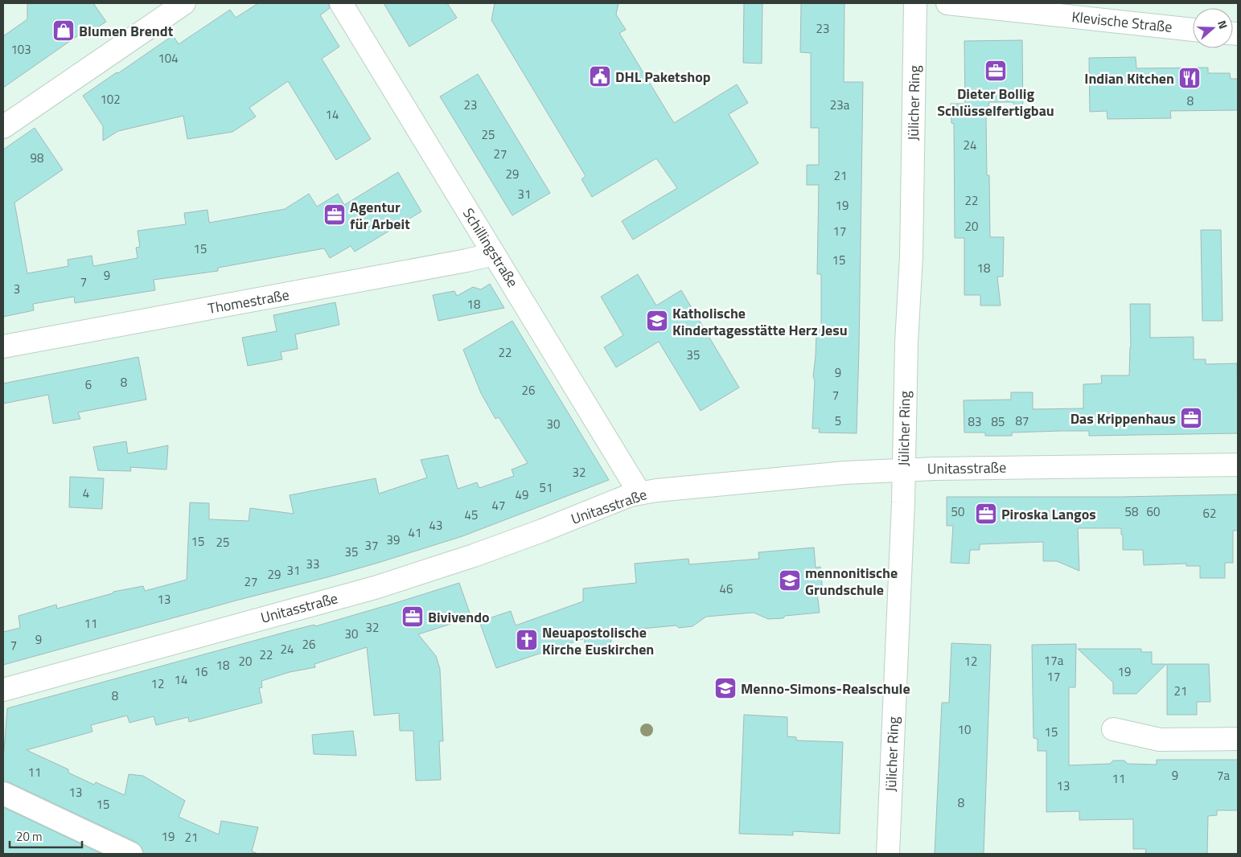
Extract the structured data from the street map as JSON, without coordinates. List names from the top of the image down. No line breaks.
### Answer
{"streets":{"street":["Klevische Straße","Jülicher Ring","Schillingstraße","Thomestraße","Unitasstraße"]},"crossings":[["Jülicher Ring","Unitasstraße"],["Schillingstraße","Thomestraße"],["Schillingstraße","Unitasstraße"]],"places":{"shop":["Blumen Brendt"],"office":["Dieter Bollig Schlüsselfertigbau","Agentur für Arbeit","Das Krippenhaus","Piroska Langos","Bivivendo"],"public building":["DHL Paketshop"],"restaurant":["Indian Kitchen"],"school or university":["Katholische Kindertagesstätte Herz Jesu","mennonitische Grundschule","Menno-Simons-Realschule"],"church":["Neuapostolische Kirche Euskirchen"]},"house_numbers":["23","103","104","102","8","23","23a","14","25","24","27","98","29","21","31","22","19","20","17","15","15","18","9","7","3","18","22","35","9","8","6","26","7","5","87","83","85","30","32","51","4","49","47","50","58","60","62","45","43","41","39","15","25","37","35","33","31","29","27","46","13","11","32","30","9","26","7","24","22","17a","20","12","18","16","19","17","14","12","21","8","10","15","11","9","7a","11","13","13","8","15","19","21"],"scale_bar":"20 m","north":"right"}
